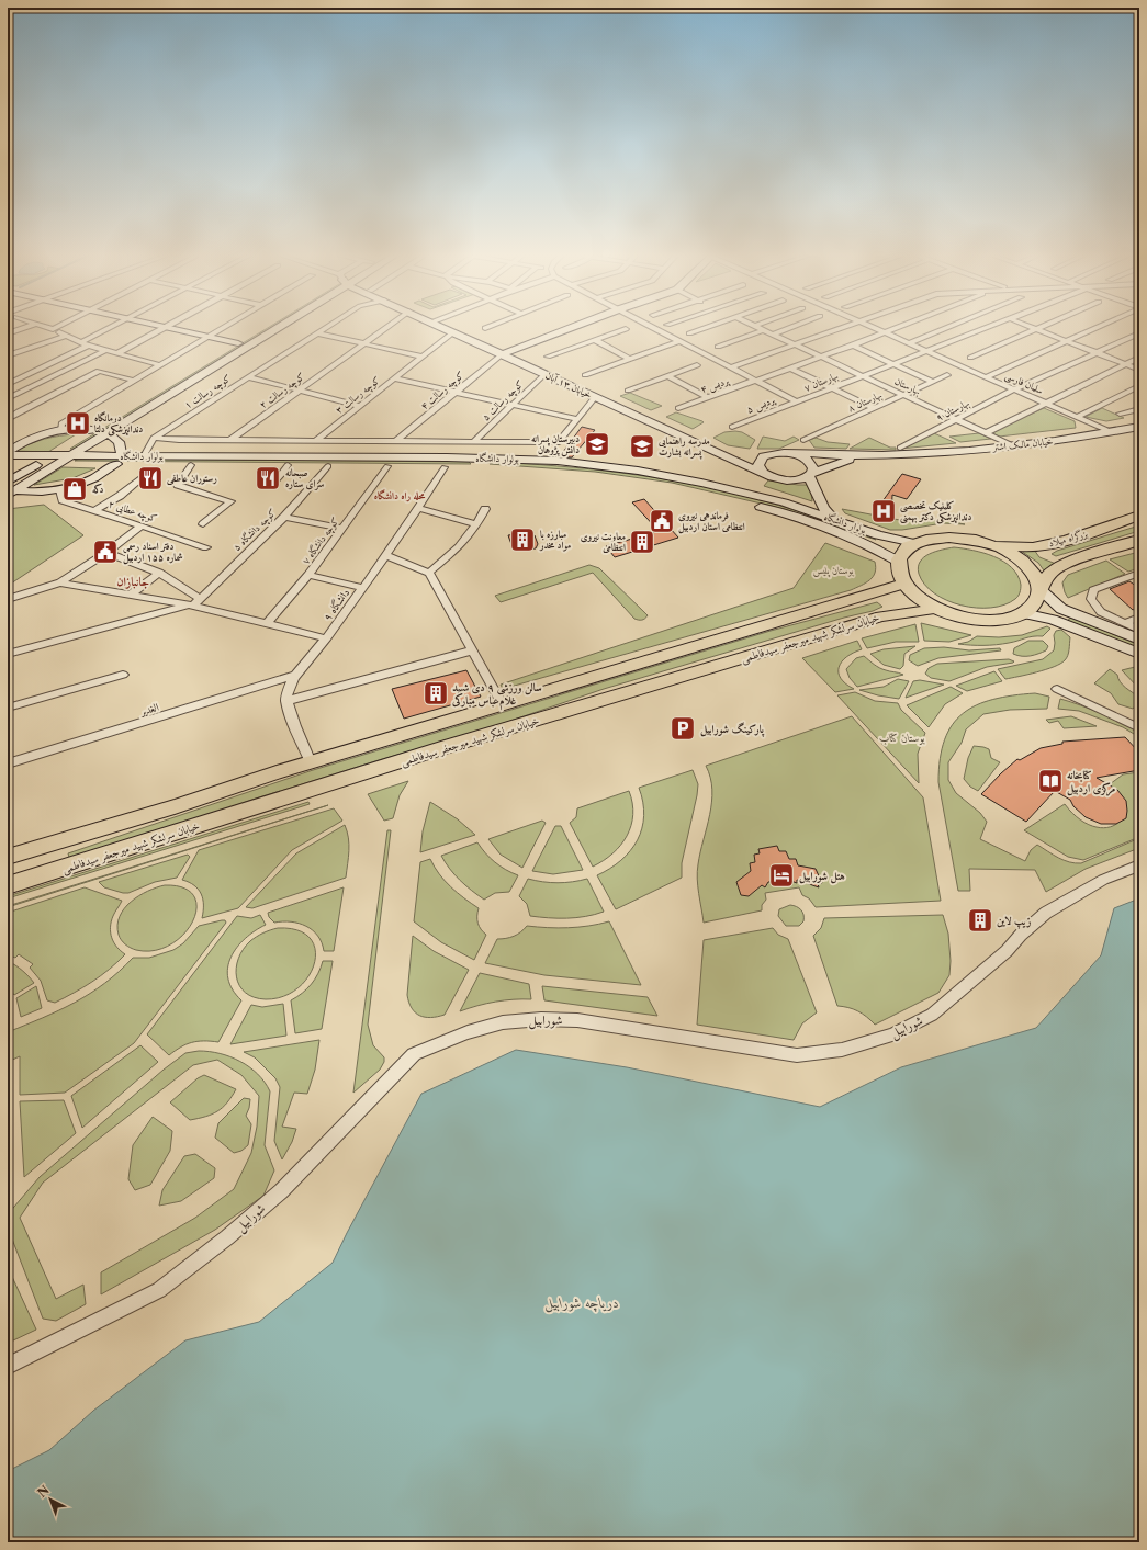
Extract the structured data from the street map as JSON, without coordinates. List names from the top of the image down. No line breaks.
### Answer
{"streets":{"highway":["بزرگراه میلاد"],"main road":["خیابان ۱۳ آبان","خیابان مالک اشتر","بولوار دانشگاه","خیابان سرلشکر شهید میرجعفر سیدفاطمی"],"street":["بهارستان ۷","سلمان فارسی","پردیس ۴","بهارستان","کوچه رسالت ۲","کوچه رسالت ۴","کوچه رسالت ۱","کوچه رسالت ۳","کوچه رسالت ۵","بهارستان ۸","پردیس ۵","بهارستان ۹","کوچه عطایی ۲","کوچه دانشگاه ۵","کوچه دانشگاه ۷","دانشگاه ۹","الغدیر","شورابیل"]},"crossings":[["بهارستان ۷","سلمان فارسی"],["بهارستان ۷","بهارستان"],["بهارستان ۷","پردیس ۵"],["سلمان فارسی","پردیس ۴"],["سلمان فارسی","بهارستان ۹"],["سلمان فارسی","خیابان مالک اشتر"],["خیابان ۱۳ آبان","کوچه رسالت ۴"],["خیابان ۱۳ آبان","کوچه رسالت ۳"],["خیابان ۱۳ آبان","کوچه رسالت ۵"],["خیابان ۱۳ آبان","خیابان مالک اشتر"],["پردیس ۴","بهارستان"],["بهارستان","بهارستان ۸"],["بهارستان","بهارستان ۹"],["بهارستان","خیابان مالک اشتر"],["بهارستان ۹","خیابان مالک اشتر"],["بولوار دانشگاه","کوچه دانشگاه ۵"],["بولوار دانشگاه","بزرگراه میلاد"],["بولوار دانشگاه","کوچه دانشگاه ۷"],["بولوار دانشگاه","دانشگاه ۹"],["بولوار دانشگاه","خیابان سرلشکر شهید میرجعفر سیدفاطمی"],["بزرگراه میلاد","خیابان سرلشکر شهید میرجعفر سیدفاطمی"],["دانشگاه ۹","الغدیر"]],"districts":["محله راه دانشگاه","جانبازان"],"water":["دریاچه شورابیل"],"parks":["بوستان پلیس","بوستان کتاب"],"places":{"hospital":["درمانگاه دندانپزشکی دلتا","کلینیک تخصصی دندانپزشکی دکتر بهمنی"],"school or university":["دبیرستان پسرانه دانش پژوهان","مدرسه راهنمایی پسرانه بشارت"],"restaurant":["رستوران عاطفی","صبحانه سرای ستاره"],"shop":["دکه"],"public building":["فرماندهی نیروی انتظامی استان اردبیل","دفتر اسناد رسمی شماره ۱۵۵ اردبیل"],"building":["مبارزه با مواد مخدر","معاونت نیروی انتظامی","سالن ورزشی ۹ دی شهید غلام‌عباس مبارکی","زیپ لاین"],"parking":["پارکینگ شورابیل"],"library":["کتابخانه مرکزی اردبیل"],"hotel":["هتل شورابیل"]},"north":"top left"}
